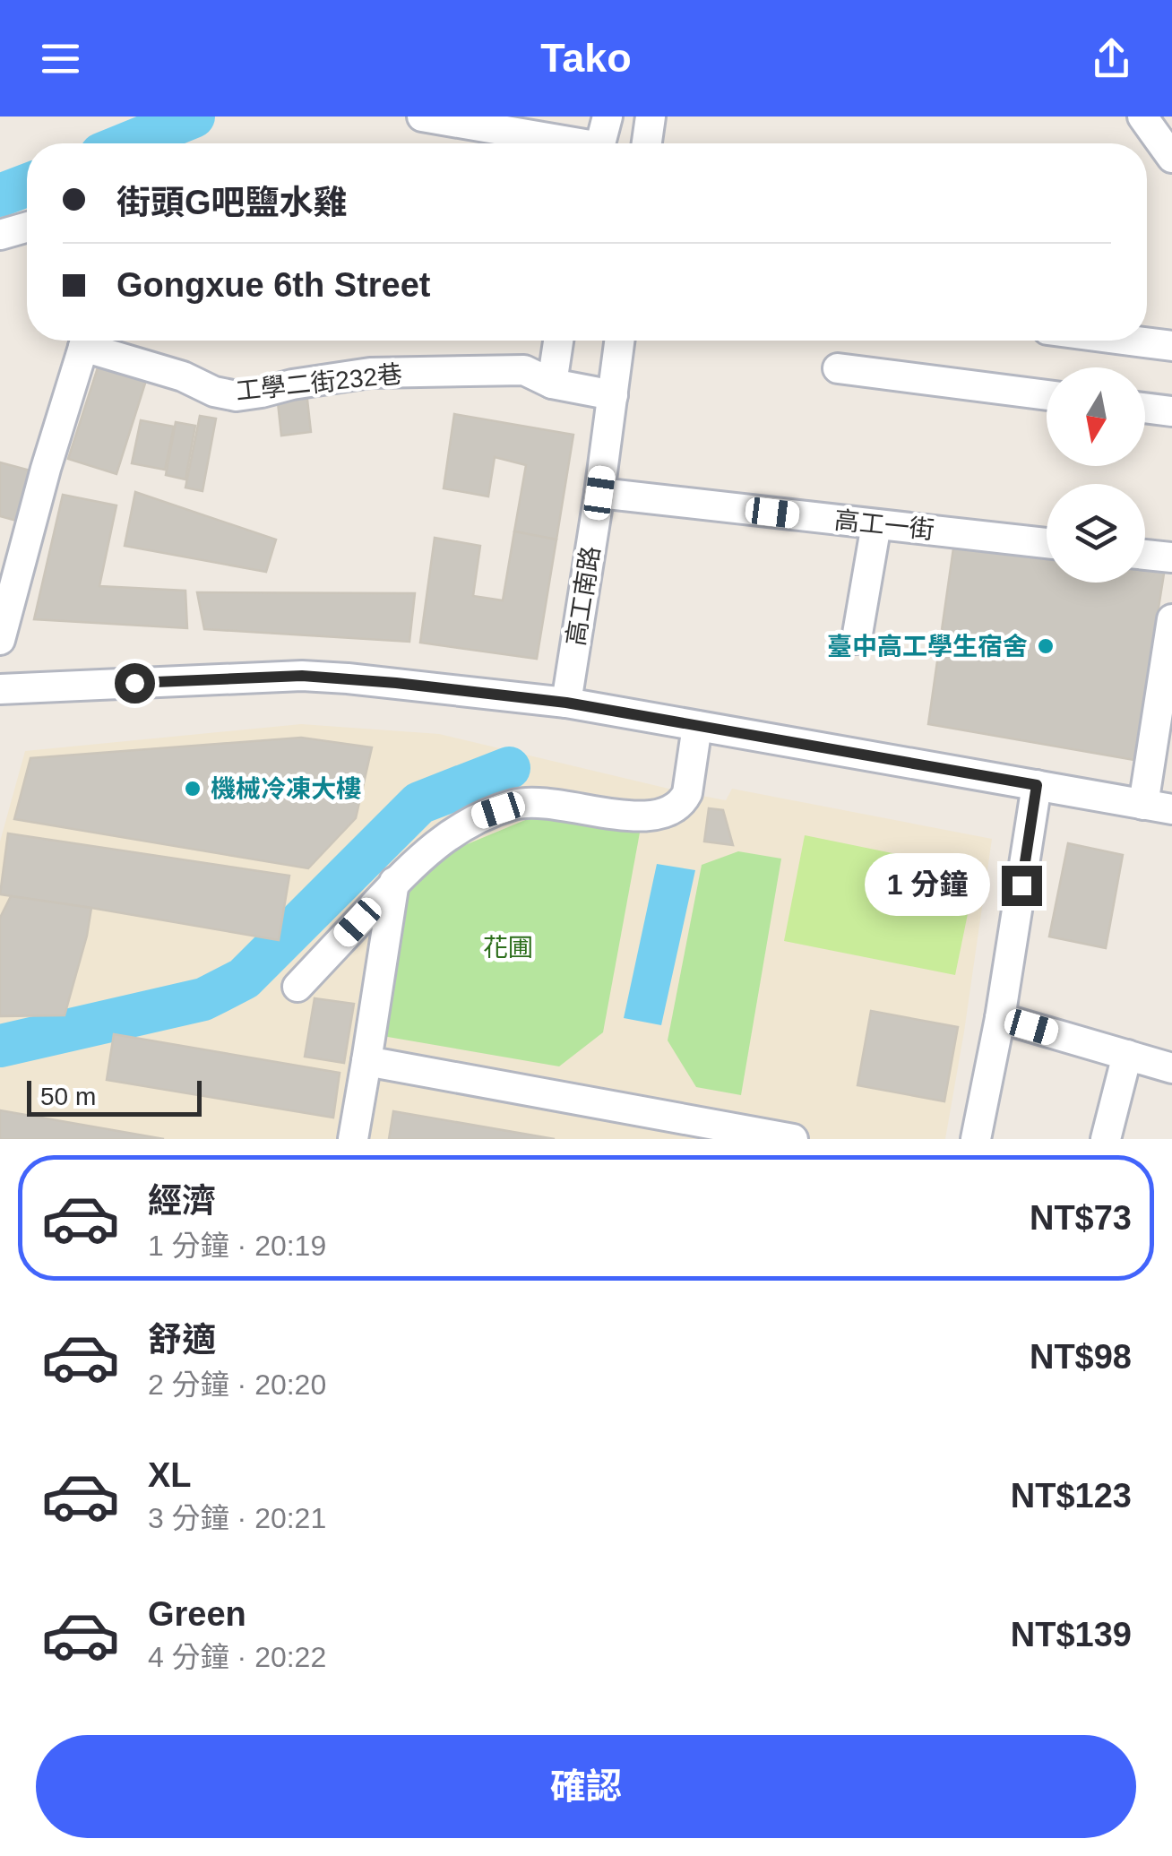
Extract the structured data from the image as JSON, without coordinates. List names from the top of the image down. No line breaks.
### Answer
{"streets":{"street":["工學二街232巷","高工一街","高工南路"]},"crossings":[["工學二街232巷","高工南路"],["高工一街","高工南路"]],"parks":["花圃"],"places":["臺中高工學生宿舍","機械冷凍大樓"],"scale_bar":"50 m","north":"bottom","page":{"header":"Tako","banner":["街頭G吧鹽水雞","Gongxue 6th Street"],"bubble":"1 分鐘","scale":"50 m","list":[{"name":"經濟","note":"1 分鐘 · 20:19","value":"NT$73"},{"name":"舒適","note":"2 分鐘 · 20:20","value":"NT$98"},{"name":"XL","note":"3 分鐘 · 20:21","value":"NT$123"},{"name":"Green","note":"4 分鐘 · 20:22","value":"NT$139"}],"buttons":"確認"}}
